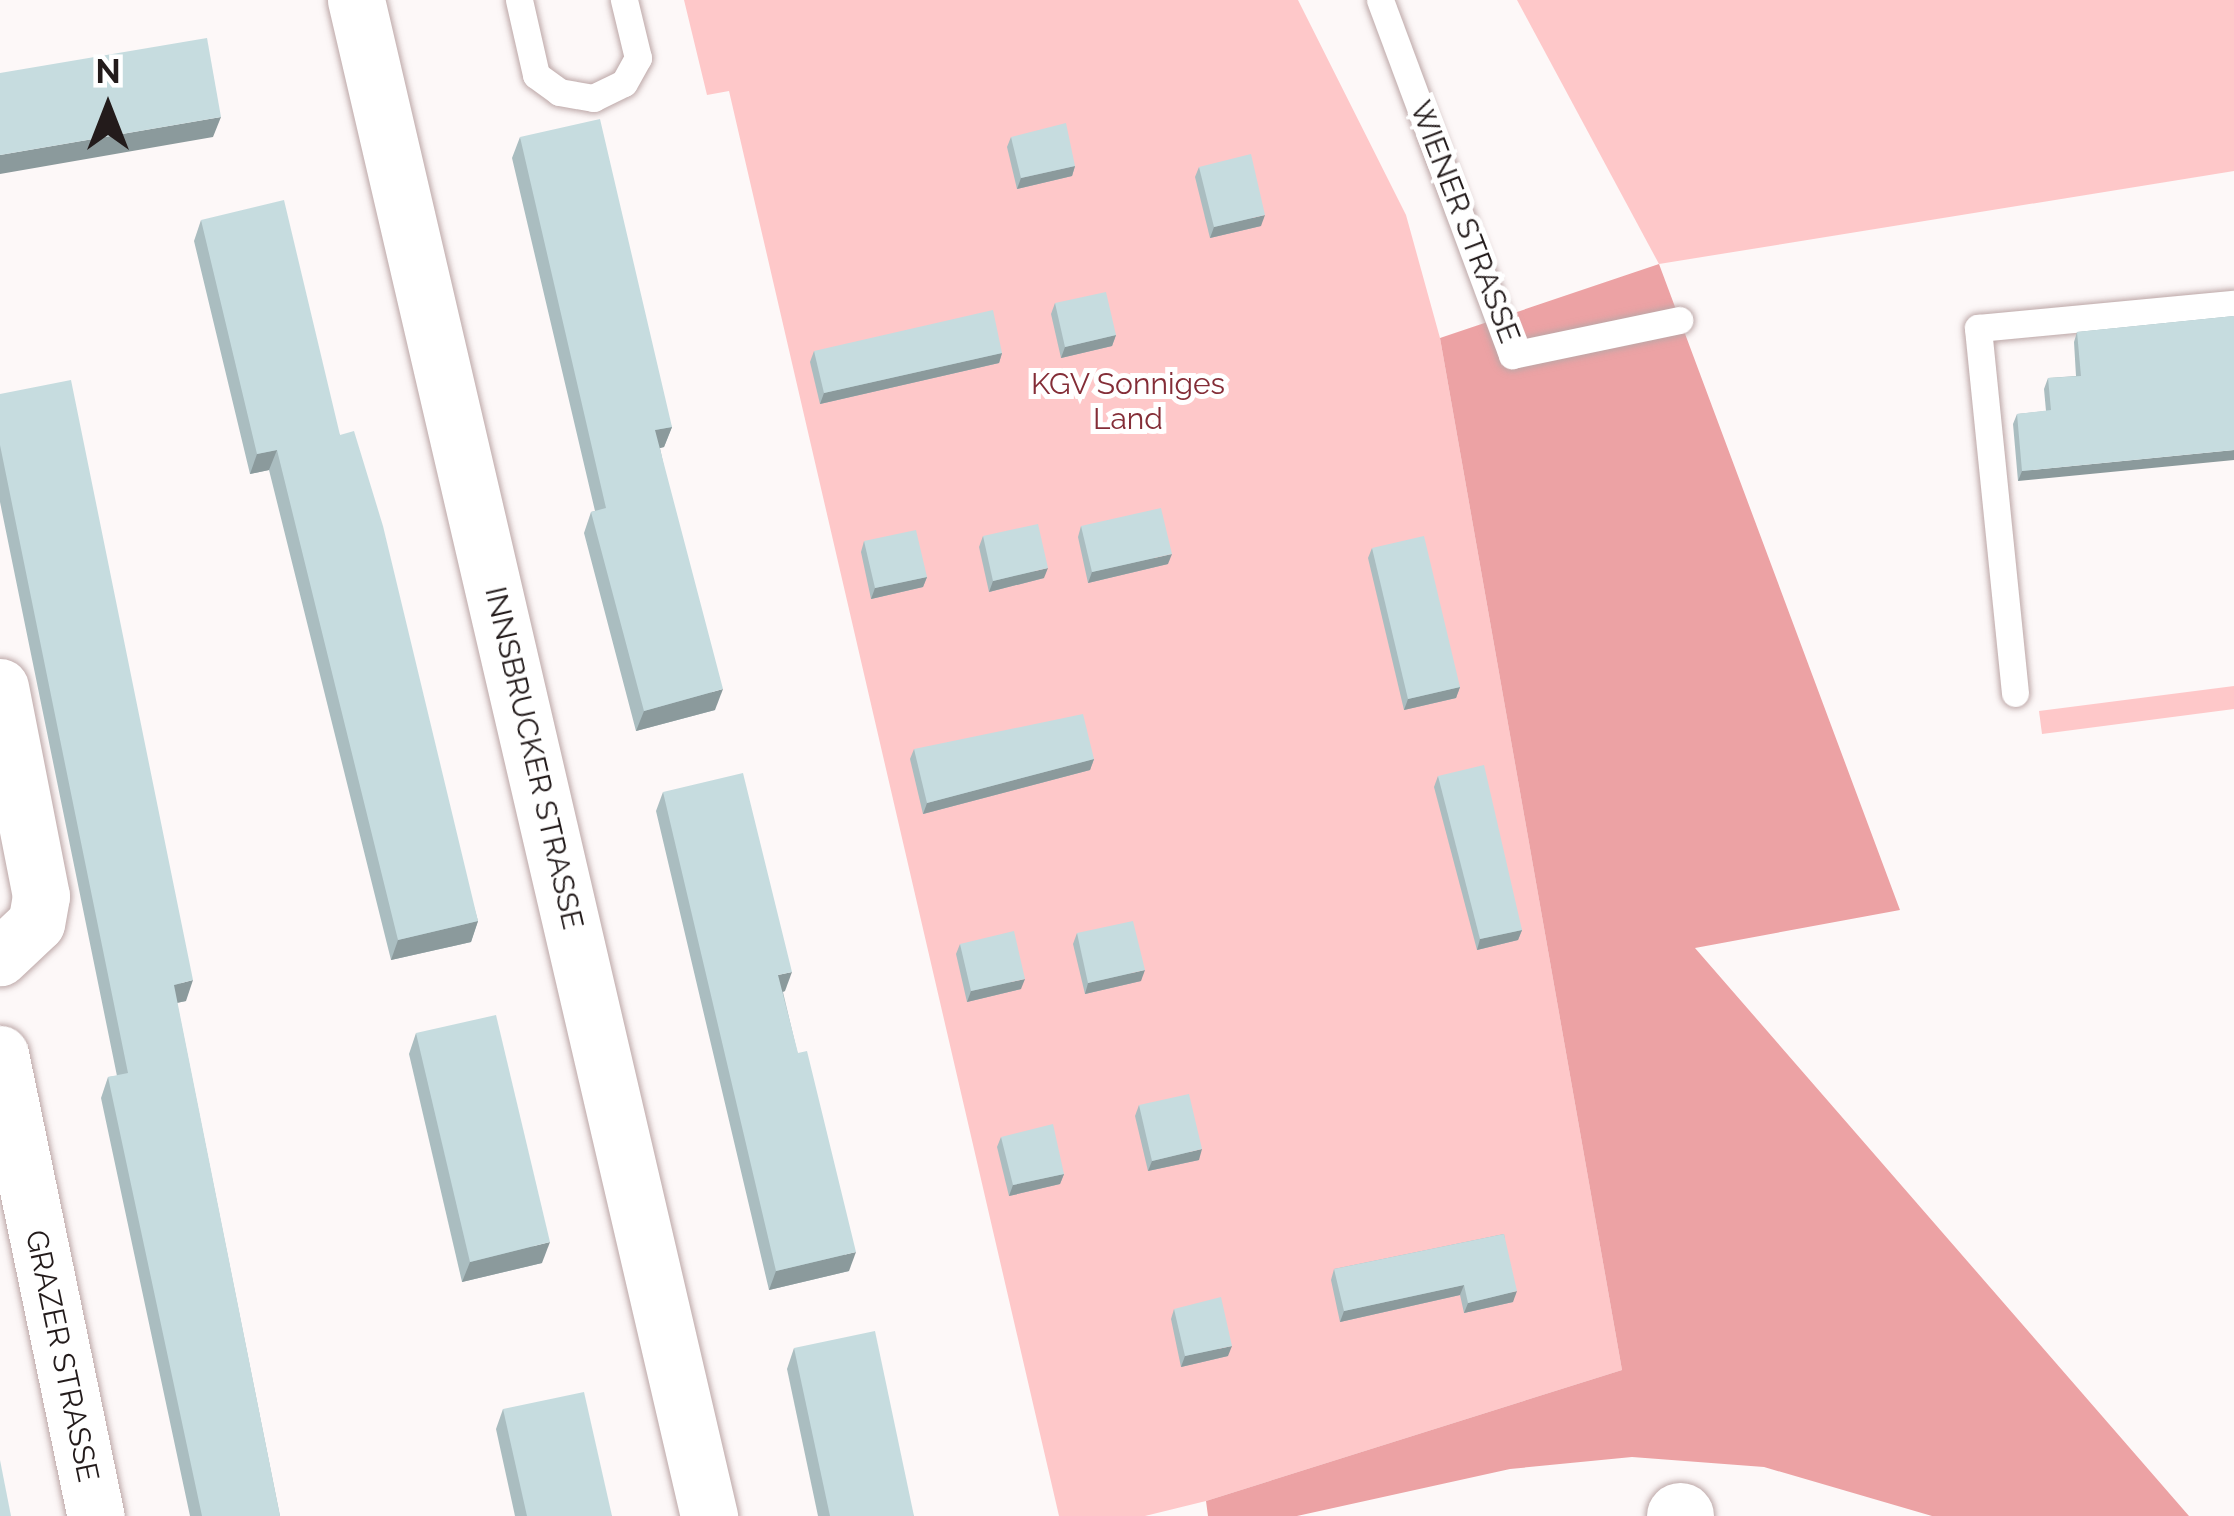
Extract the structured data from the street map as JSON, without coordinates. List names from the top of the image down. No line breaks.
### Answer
{"streets":{"street":["INNSBRUCKER STRASSE","GRAZER STRASSE"],"lane":["WIENER STRASSE"]},"parks":["KGV Sonniges Land"],"north":"top"}
